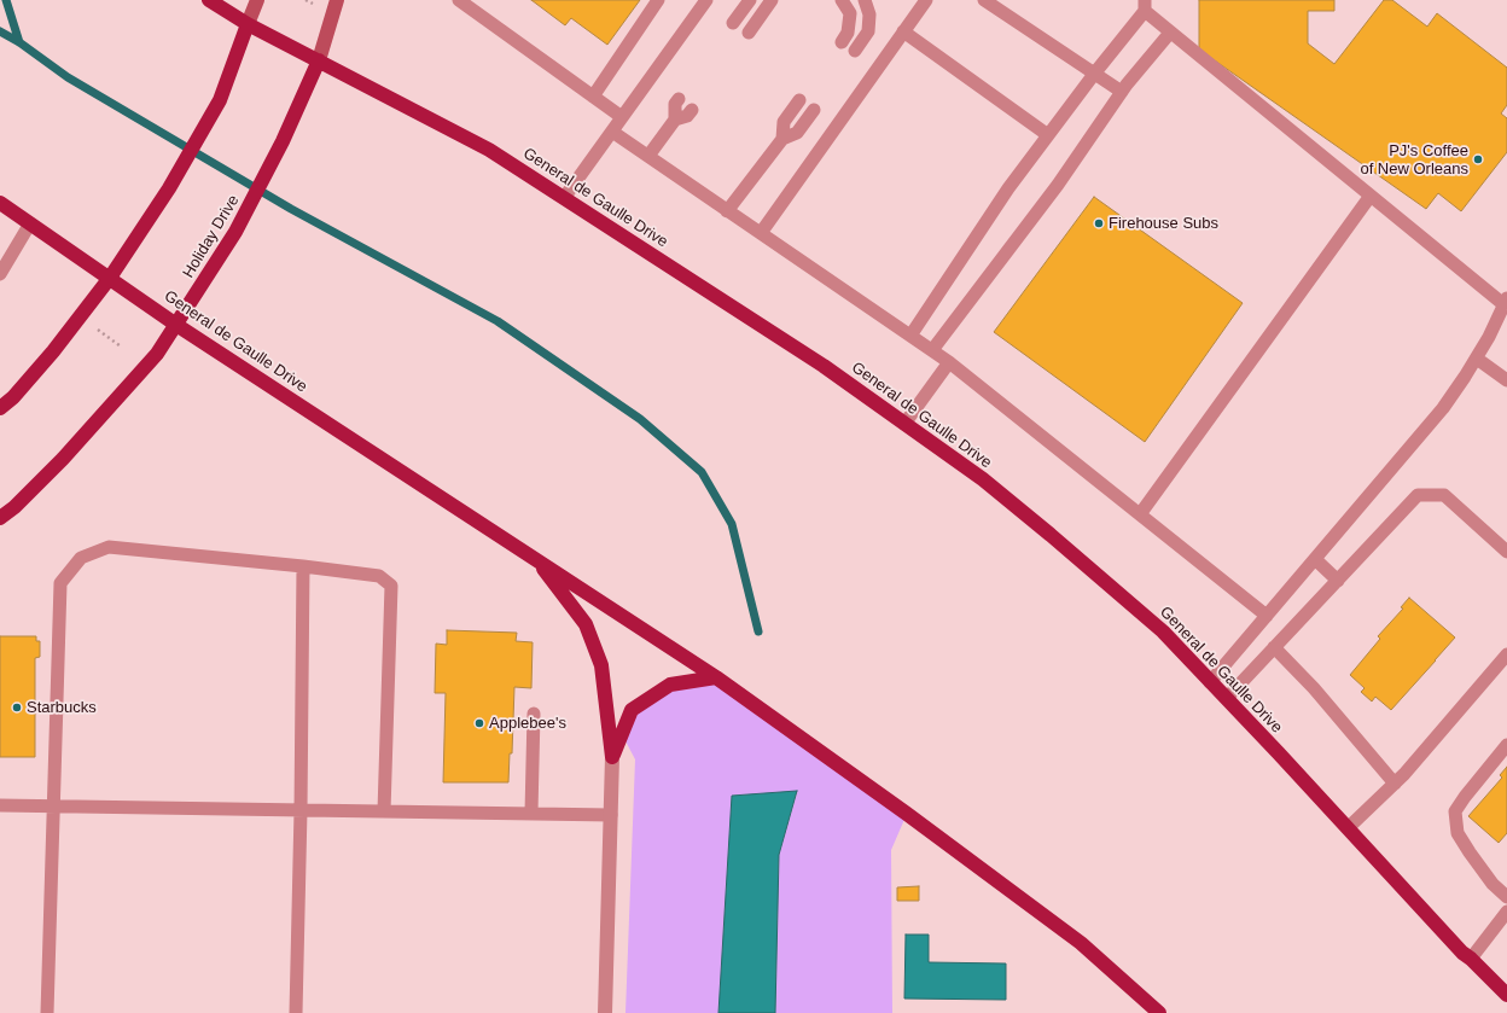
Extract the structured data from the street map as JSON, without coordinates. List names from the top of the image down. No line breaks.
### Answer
{"streets":{"main road":["General de Gaulle Drive","Holiday Drive"]},"crossings":[["General de Gaulle Drive","Holiday Drive"]],"places":["PJ's Coffee of New Orleans","Firehouse Subs","Starbucks","Applebee's"]}
